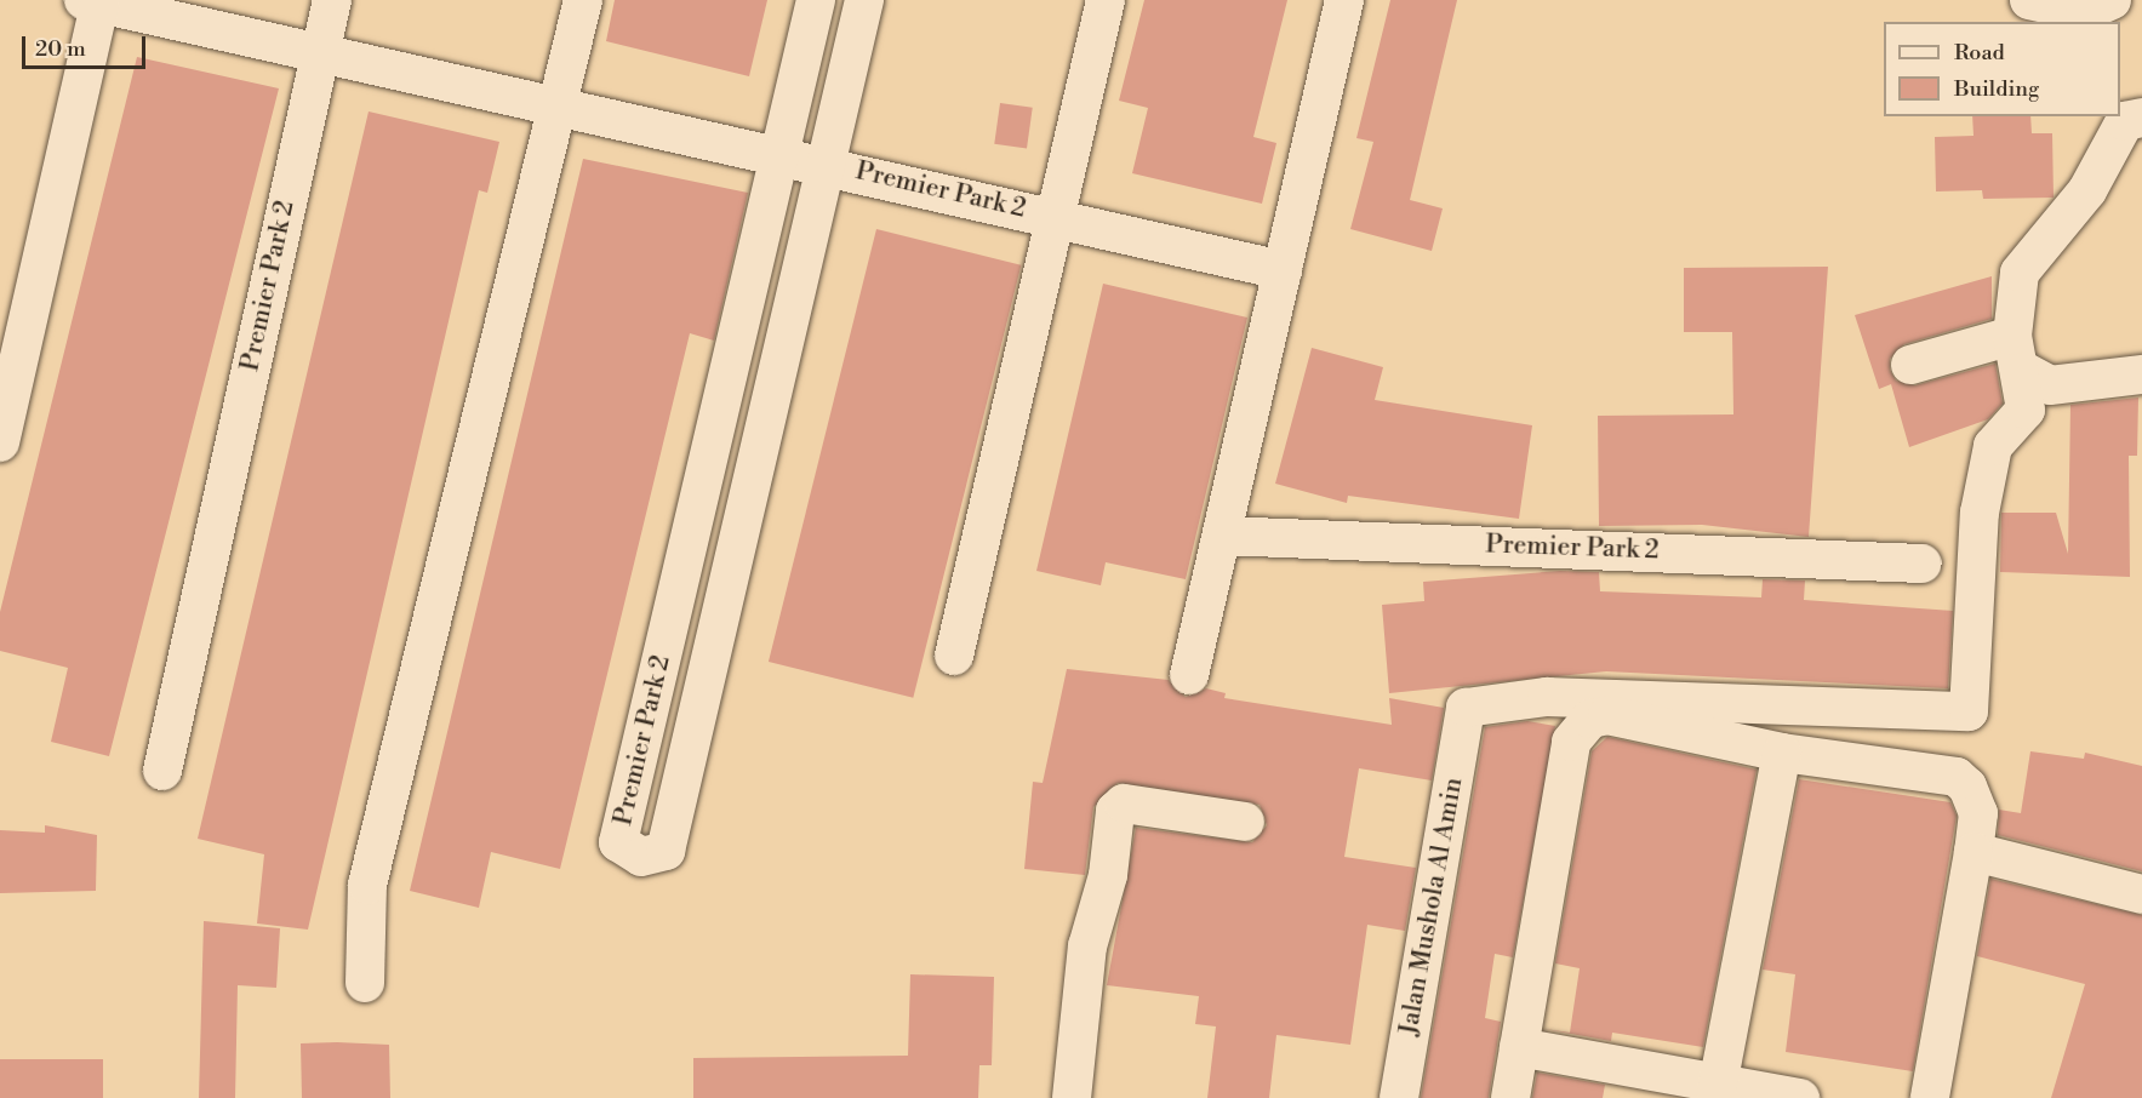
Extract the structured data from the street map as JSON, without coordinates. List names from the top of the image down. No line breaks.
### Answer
{"streets":{"street":["Premier Park 2","Jalan Mushola Al Amin"]},"legend":["Road","Building"],"scale_bar":"20 m"}
